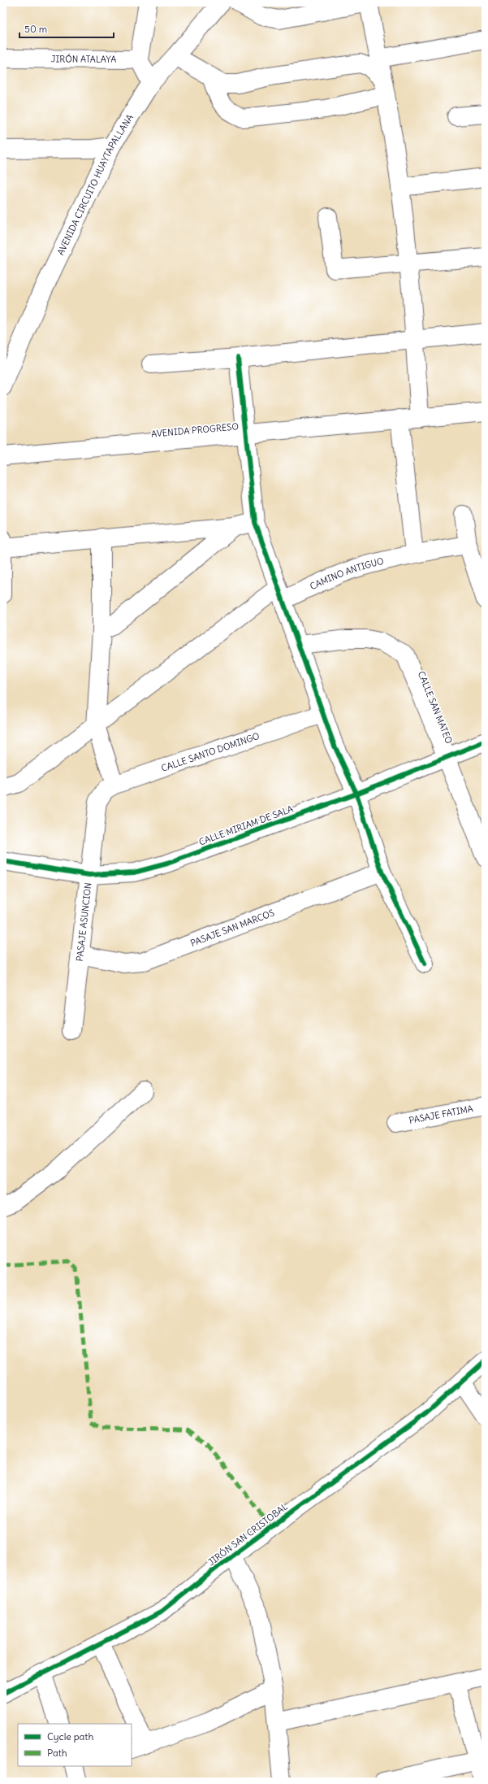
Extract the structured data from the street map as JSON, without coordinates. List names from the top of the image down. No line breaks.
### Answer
{"streets":{"street":["JIRÓN ATALAYA","AVENIDA CIRCUITO HUAYTAPALLANA","AVENIDA PROGRESO","CAMINO ANTIGUO","CALLE SAN MATEO","CALLE SANTO DOMINGO","CALLE MIRIAM DE SALA","PASAJE ASUNCION","PASAJE SAN MARCOS","PASAJE FATIMA","JIRÓN SAN CRISTOBAL"]},"crossings":[["CALLE SAN MATEO","CALLE MIRIAM DE SALA"],["CALLE SANTO DOMINGO","PASAJE ASUNCION"],["CALLE MIRIAM DE SALA","PASAJE ASUNCION"],["PASAJE ASUNCION","PASAJE SAN MARCOS"]],"legend":["Cycle path","Path"],"scale_bar":"50 m"}
